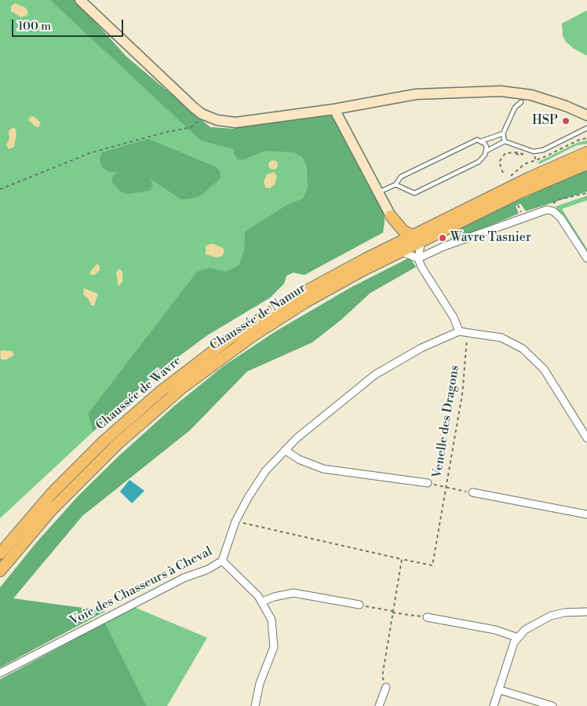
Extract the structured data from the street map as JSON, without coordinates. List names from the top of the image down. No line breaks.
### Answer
{"streets":{"main road":["Chaussée de Namur","Chaussée de Wavre"],"street":["Voie des Chasseurs à Cheval"],"path":["Venelle des Dragons"]},"crossings":[["Chaussée de Namur","Chaussée de Wavre"]],"places":["HSP","Wavre Tasnier"],"scale_bar":"100 m"}
